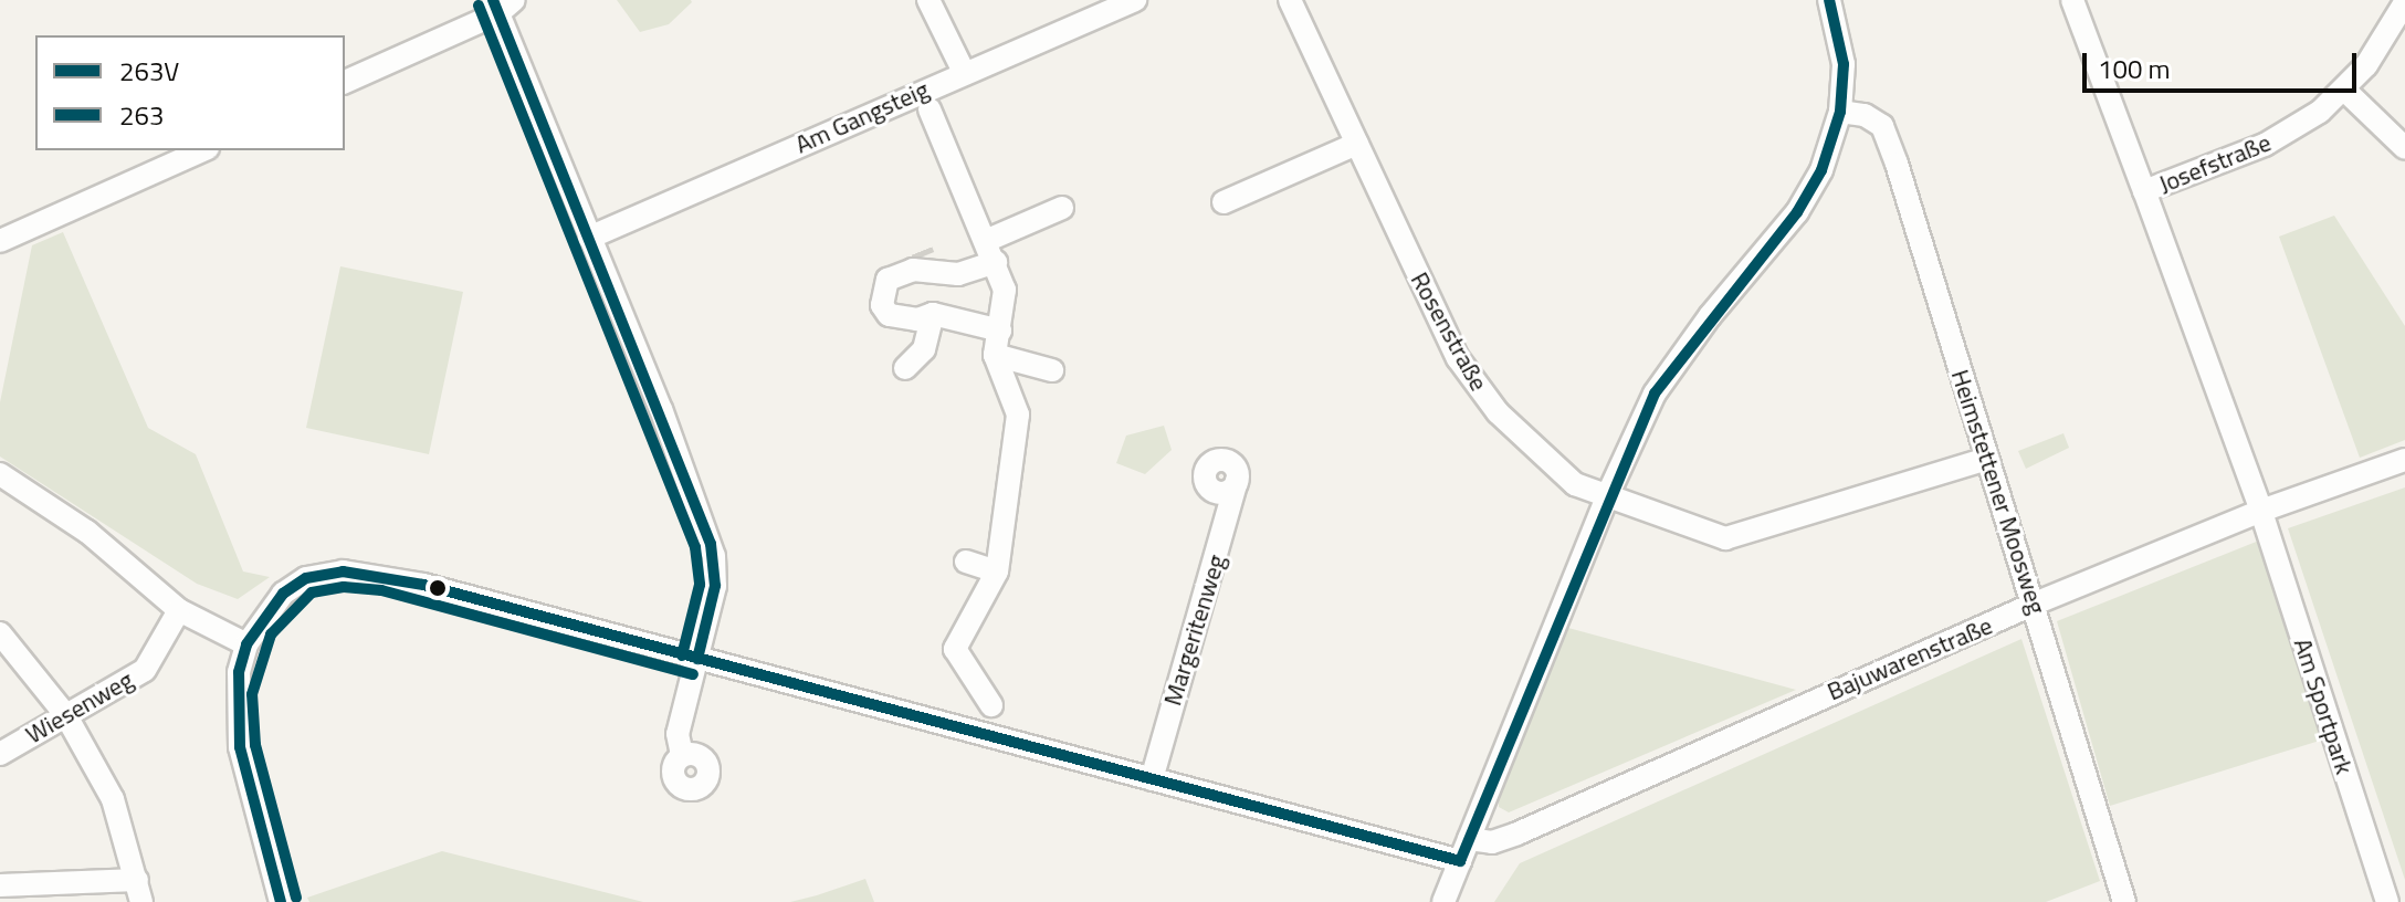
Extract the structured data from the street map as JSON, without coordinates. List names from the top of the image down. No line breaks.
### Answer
{"streets":{"street":["Am Gangsteig","Josefstraße","Rosenstraße","Heimstettener Moosweg","Margeritenweg","Bajuwarenstraße","Am Sportpark","Wiesenweg"]},"crossings":[["Josefstraße","Bajuwarenstraße"],["Josefstraße","Am Sportpark"],["Rosenstraße","Heimstettener Moosweg"],["Heimstettener Moosweg","Bajuwarenstraße"],["Margeritenweg","Bajuwarenstraße"],["Bajuwarenstraße","Am Sportpark"]],"lines":["transit line 263V","transit line 263"],"legend":["263V","263"],"scale_bar":"100 m"}
